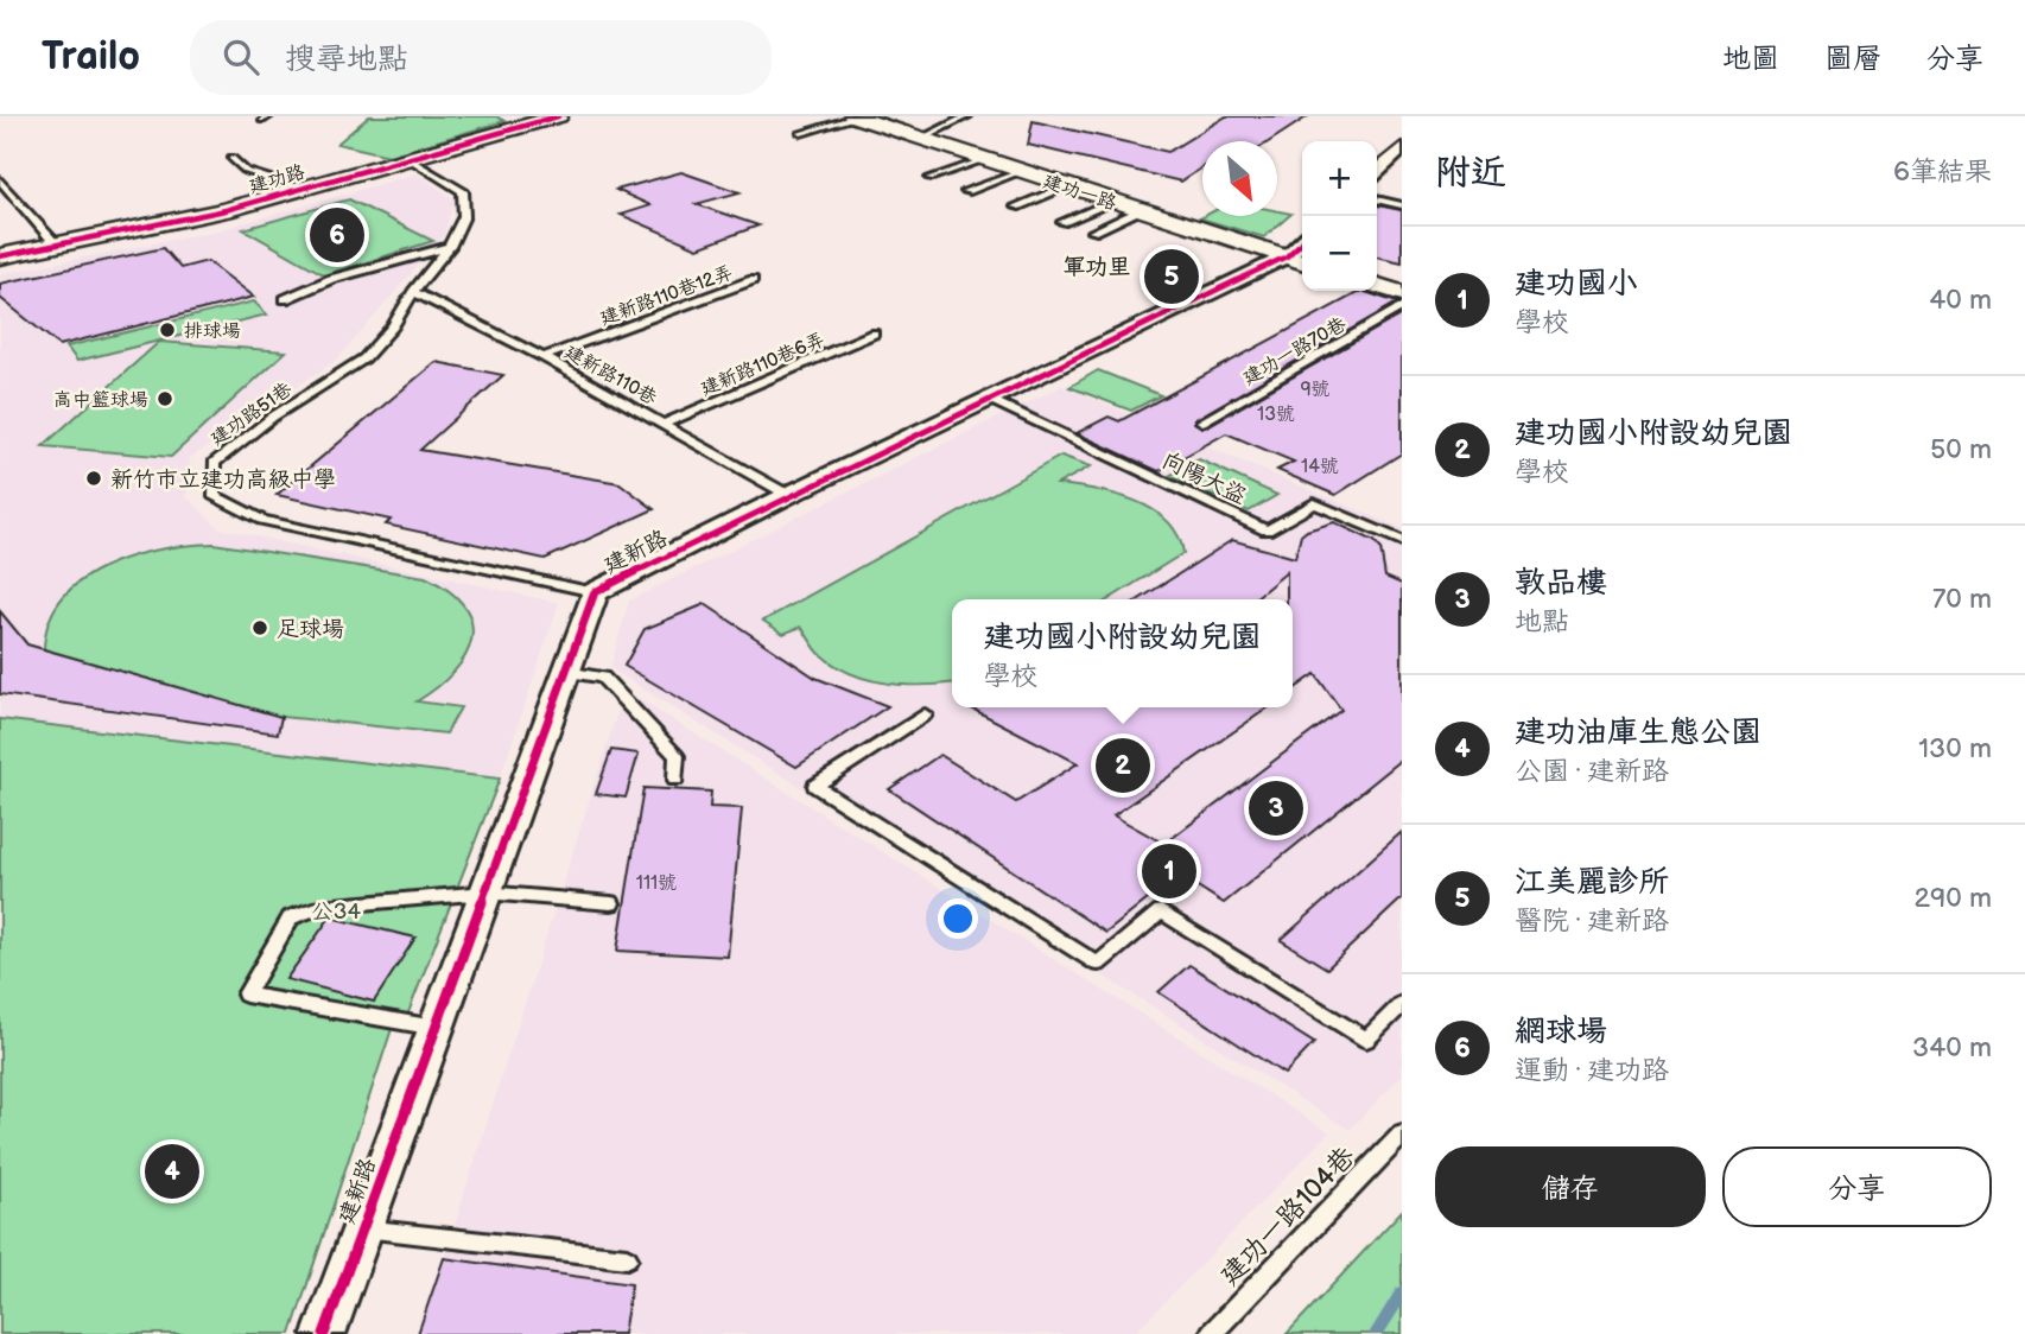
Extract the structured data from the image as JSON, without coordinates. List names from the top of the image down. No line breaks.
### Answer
{"streets":{"street":["建功路","建功一路","建新路"],"lane":["建新路110巷12弄","建功一路70巷","建新路110巷6弄","建新路110巷","建功路51巷","向陽大盜","建功一路104巷"]},"crossings":[["建功路","建功路51巷"],["建功一路","建新路"],["建新路110巷12弄","建新路110巷"],["建新路110巷6弄","建新路110巷"],["建新路110巷","建功路51巷"],["建新路110巷","建新路"],["建功路51巷","建新路"],["向陽大盜","建新路"]],"districts":["軍功里"],"parks":["公34"],"places":["排球場","高中籃球場","新竹市立建功高級中學","足球場"],"house_numbers":["9號","13號","14號","111號"],"north":"bottom right","page":{"header":"Trailo","search":"搜尋地點","nav":["地圖","圖層","分享"],"heading":["附近","6筆結果"],"map_buttons":["+","−"],"pins":["6","5","2","3","1","4"],"list":[{"mark":"1","name":"建功國小","note":"學校","value":"40 m"},{"mark":"2","name":"建功國小附設幼兒園","note":"學校","value":"50 m"},{"mark":"3","name":"敦品樓","note":"地點","value":"70 m"},{"mark":"4","name":"建功油庫生態公園","note":"公園 · 建新路","value":"130 m"},{"mark":"5","name":"江美麗診所","note":"醫院 · 建新路","value":"290 m"},{"mark":"6","name":"網球場","note":"運動 · 建功路","value":"340 m"}],"popup":["建功國小附設幼兒園","學校"],"buttons":["儲存","分享"]}}
